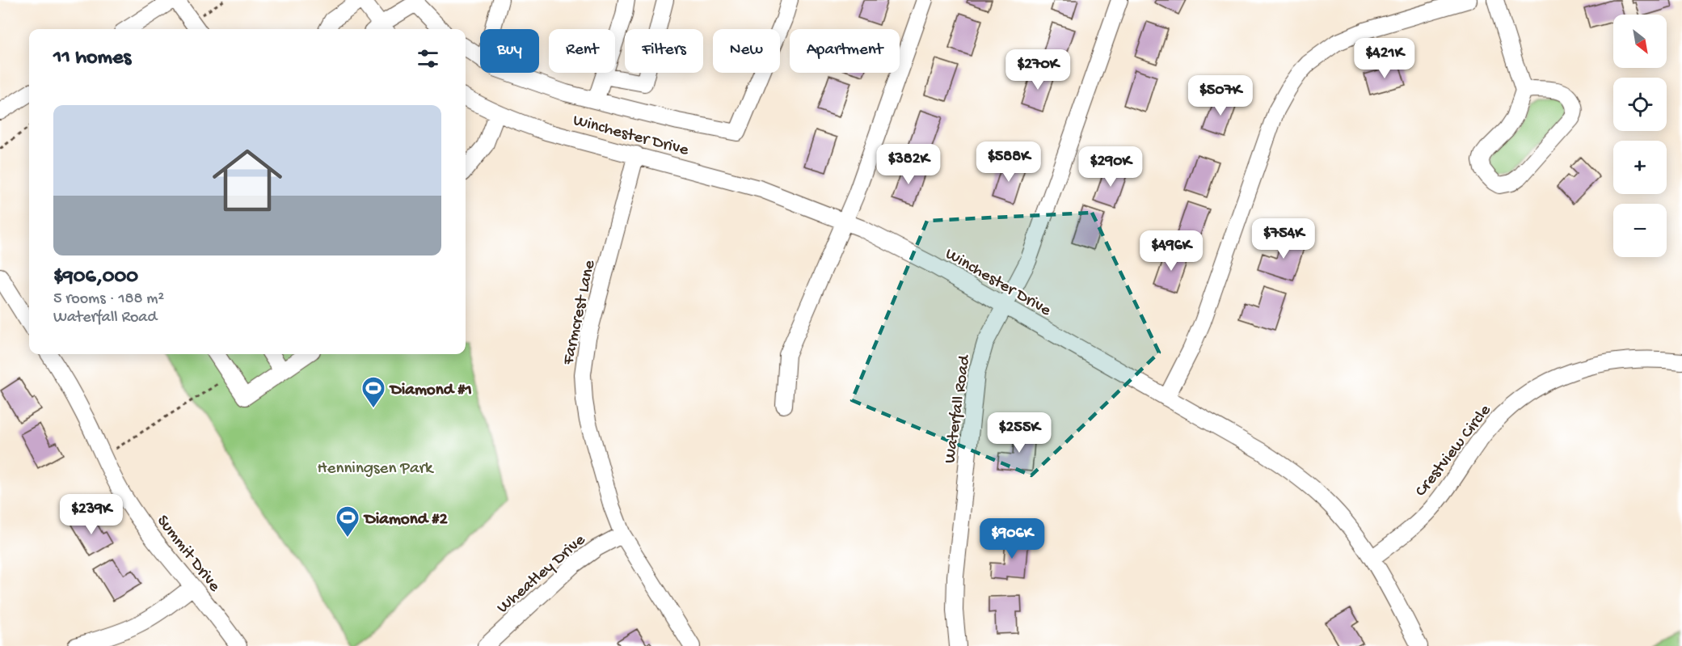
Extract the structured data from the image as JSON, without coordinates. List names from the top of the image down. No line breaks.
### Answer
{"streets":{"street":["Winchester Drive","Farmcrest Lane","Waterfall Road","Crestview Circle","Summit Drive","Wheatley Drive"]},"crossings":[["Winchester Drive","Farmcrest Lane"],["Winchester Drive","Waterfall Road"],["Winchester Drive","Crestview Circle"],["Farmcrest Lane","Wheatley Drive"]],"parks":["Henningsen Park"],"places":{"sports":["Diamond #1","Diamond #2"]},"north":"bottom right","page":{"map_buttons":["+","−"],"chip":["Buy","Rent","Filters","New","Apartment"],"heading":"11 homes","price":["$421K","$270K","$507K","$588K","$382K","$290K","$754K","$496K","$255K","$239K","$906K"],"list":[{"name":"$906,000","note":"5 rooms · 188 m² · Waterfall Road"}]}}
